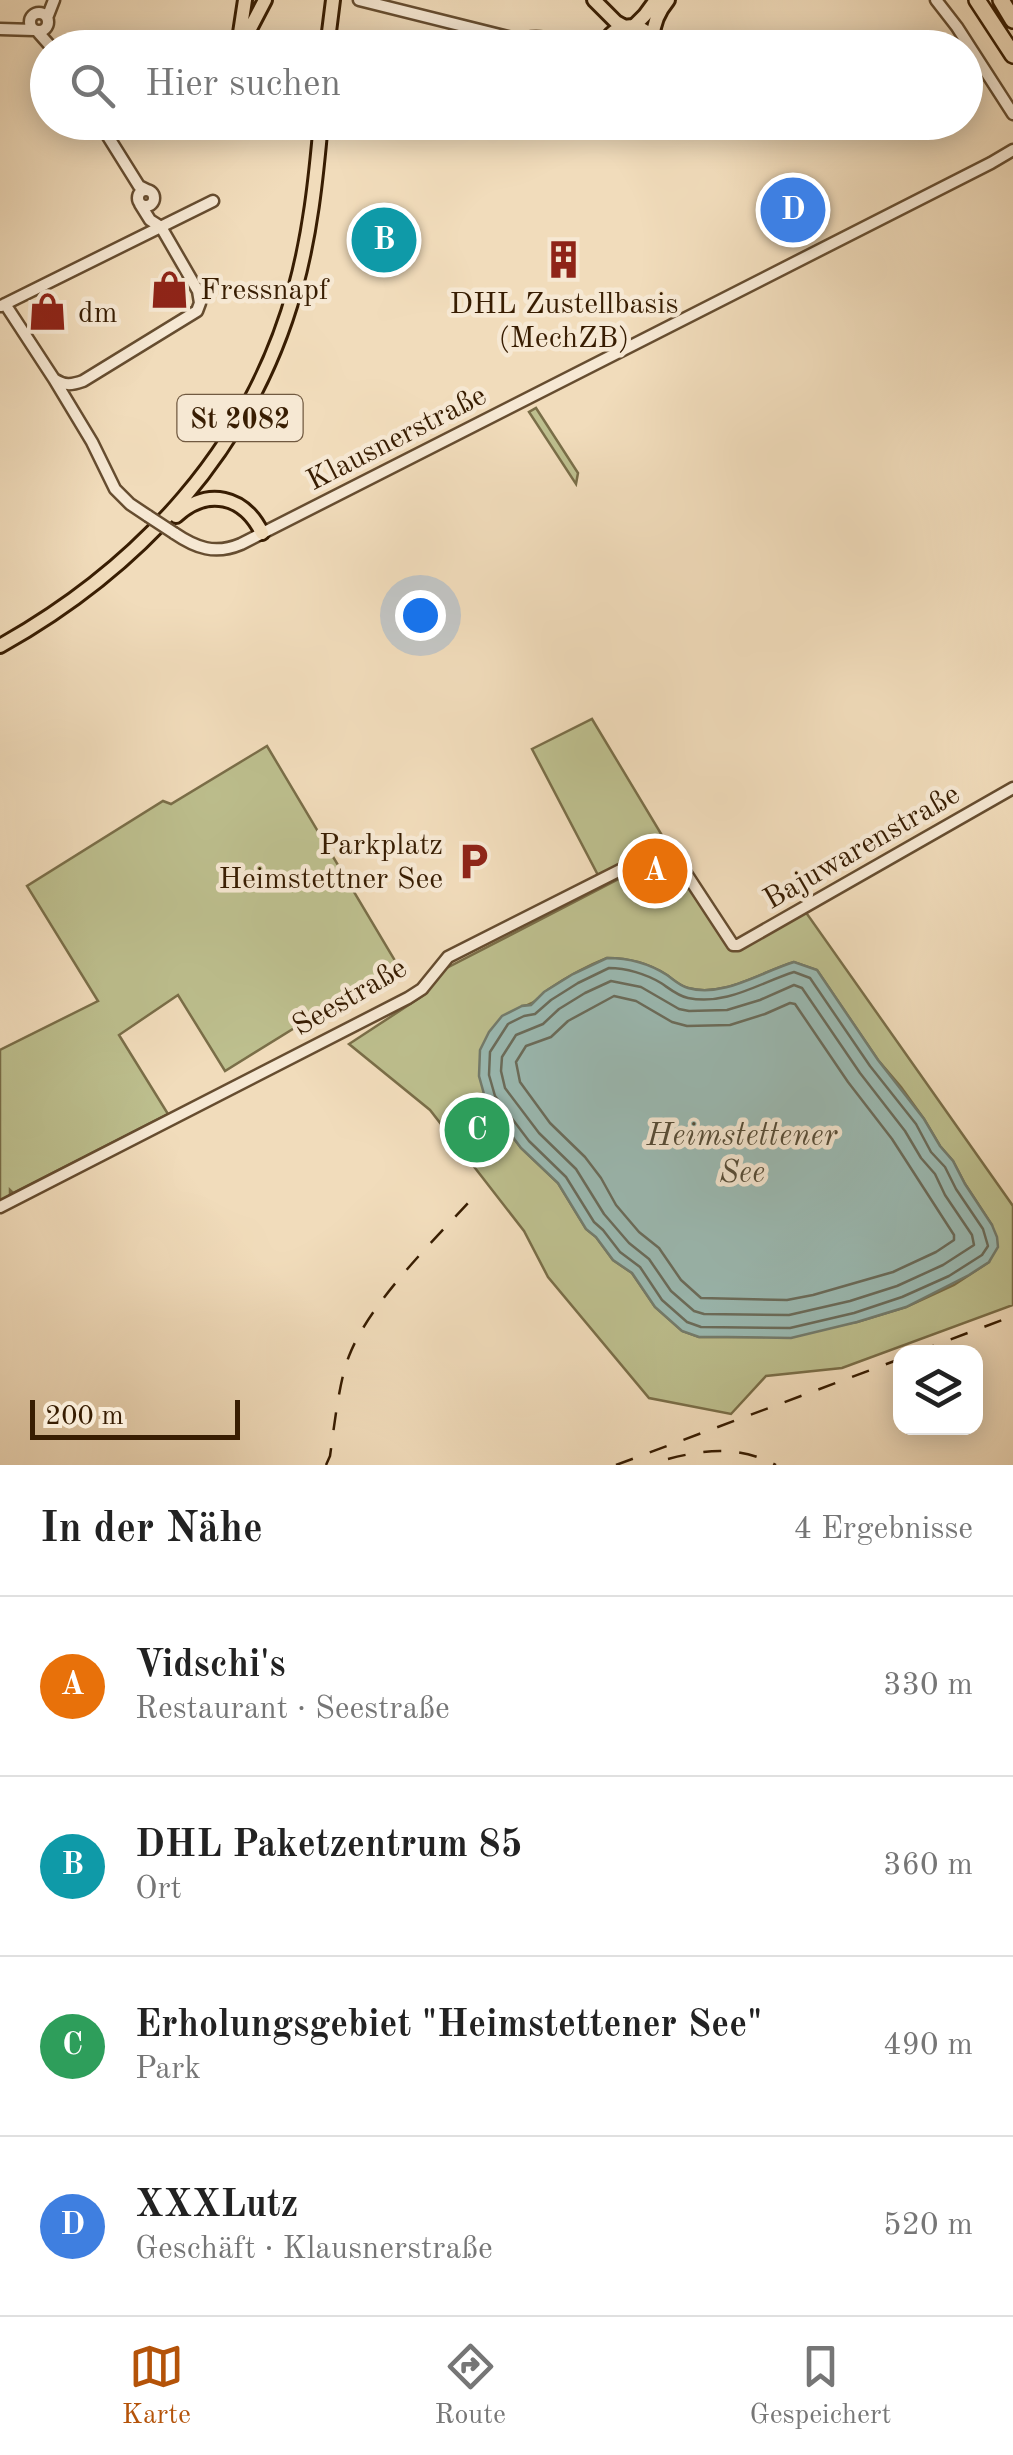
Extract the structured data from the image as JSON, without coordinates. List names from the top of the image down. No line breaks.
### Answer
{"streets":{"main road":["St 2082"],"street":["Klausnerstraße","Bajuwarenstraße","Seestraße"]},"crossings":[["Bajuwarenstraße","Seestraße"]],"water":["Heimstettener See"],"places":{"building":["DHL Zustellbasis (MechZB)"],"shop":["Fressnapf","dm"],"parking":["Parkplatz Heimstettner See"]},"scale_bar":"200 m","page":{"search":"Hier suchen","pins":["D","B","A","C"],"scale":"200 m","heading":["In der Nähe","4 Ergebnisse"],"list":[{"mark":"A","name":"Vidschi's","note":"Restaurant · Seestraße","value":"330 m"},{"mark":"B","name":"DHL Paketzentrum 85","note":"Ort","value":"360 m"},{"mark":"C","name":"Erholungsgebiet \"Heimstettener See\"","note":"Park","value":"490 m"},{"mark":"D","name":"XXXLutz","note":"Geschäft · Klausnerstraße","value":"520 m"}],"nav":["Karte","Route","Gespeichert"]}}
